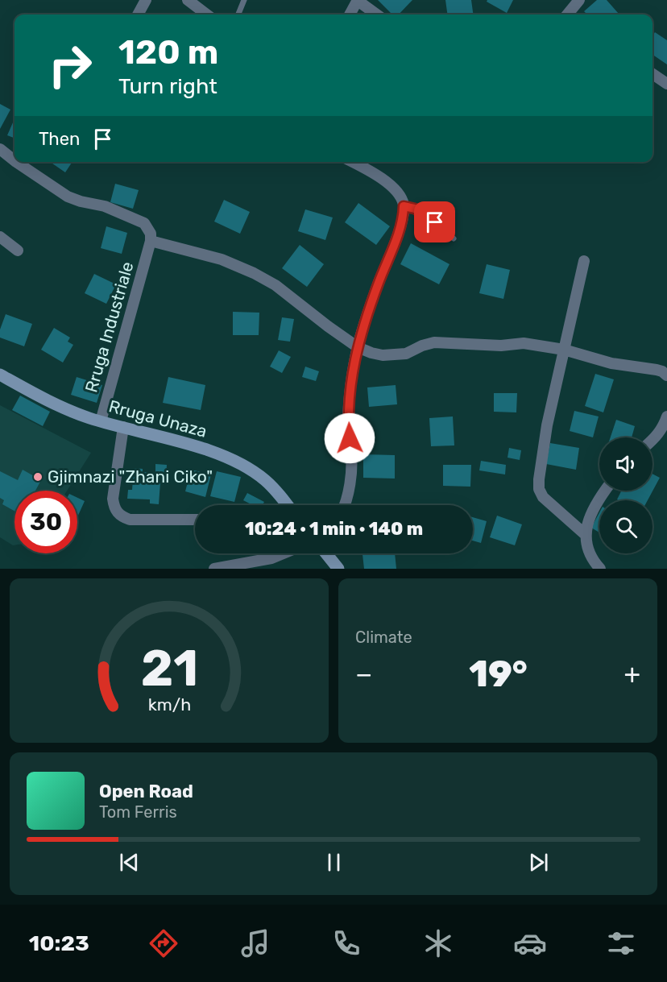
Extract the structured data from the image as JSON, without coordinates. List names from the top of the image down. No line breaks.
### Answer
{"streets":{"main road":["Rruga Unaza"],"street":["Rruga Industriale"]},"crossings":[["Rruga Industriale","Rruga Unaza"]],"places":["Gjimnazi \"Zhani Ciko\""],"page":{"turn":["120 m","Turn right"],"then":"Then","limit":"30","trip":"10:24 · 1 min · 140 m","tile":"Climate","heat":["−","19°","+"],"song":["Open Road","Tom Ferris"],"tabs":"10:23","gauge":["21","km/h"]}}
